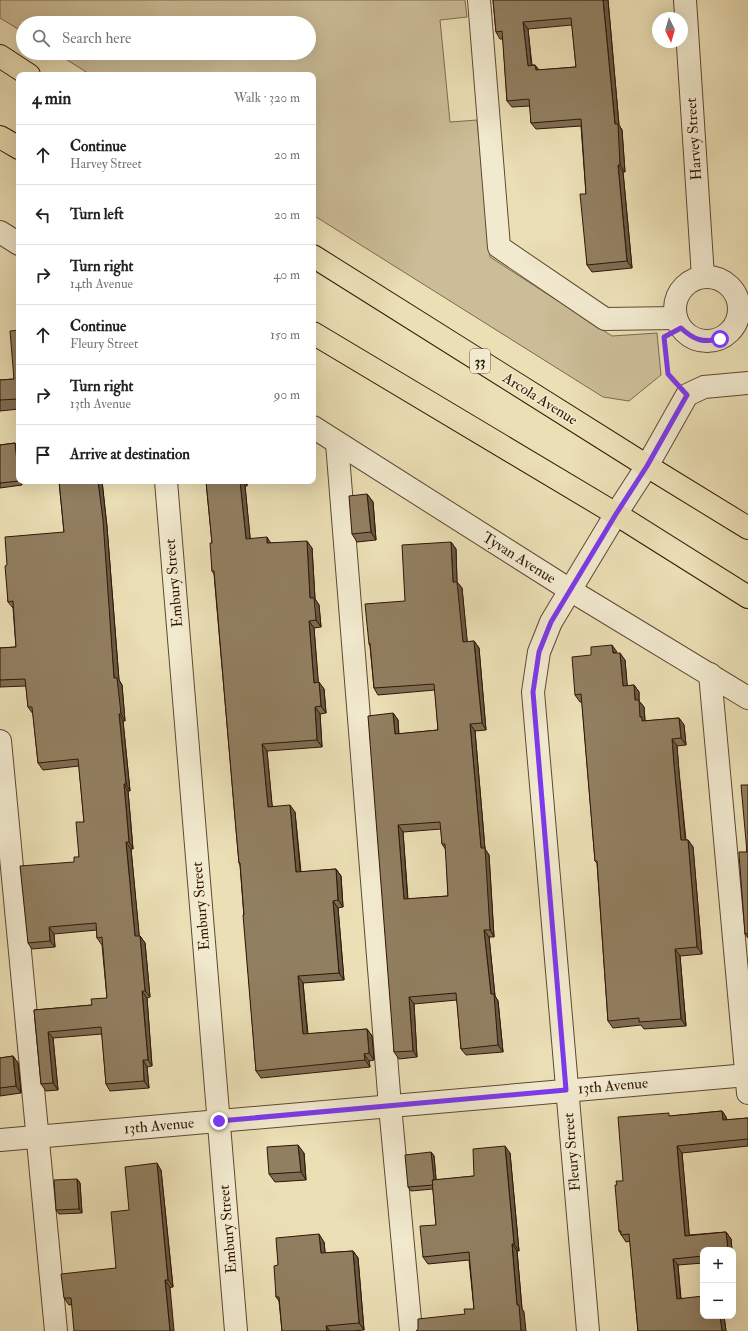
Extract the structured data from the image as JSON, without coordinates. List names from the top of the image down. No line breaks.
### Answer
{"streets":{"main road":["33","Arcola Avenue"],"street":["Harvey Street","Tyvan Avenue","Embury Street","13th Avenue","Fleury Street"]},"crossings":[["Arcola Avenue","Fleury Street"],["Tyvan Avenue","Fleury Street"],["Embury Street","13th Avenue"],["13th Avenue","Fleury Street"]],"north":"bottom","page":{"search":"Search here","heading":["4 min","Walk · 320 m"],"list":[["Continue","Harvey Street","20 m"],["Turn left","20 m"],["Turn right","14th Avenue","40 m"],["Continue","Fleury Street","150 m"],["Turn right","13th Avenue","90 m"],"Arrive at destination"],"map_buttons":["+","−"]}}
